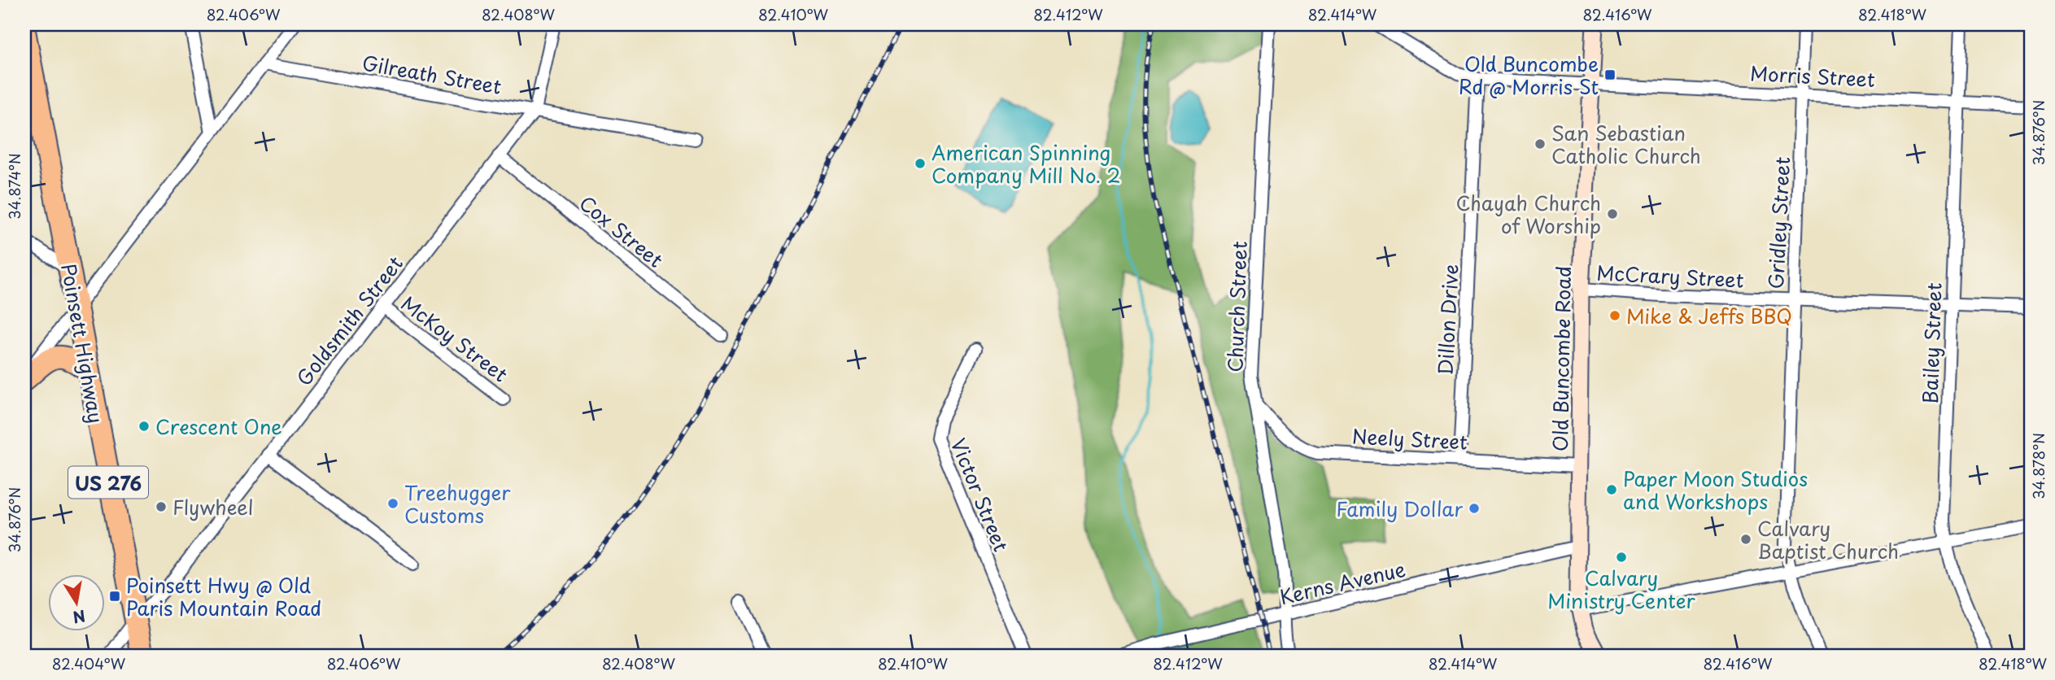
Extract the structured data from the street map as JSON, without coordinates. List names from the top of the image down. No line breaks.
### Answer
{"streets":{"highway":["Poinsett Highway","US 276"],"street":["Gilreath Street","Morris Street","Gridley Street","Cox Street","McCrary Street","Church Street","Dillon Drive","Goldsmith Street","McKoy Street","Bailey Street","Old Buncombe Road","Neely Street","Victor Street","Kerns Avenue"]},"crossings":[["Gilreath Street","Goldsmith Street"],["Morris Street","Gridley Street"],["Morris Street","Dillon Drive"],["Morris Street","Bailey Street"],["Morris Street","Old Buncombe Road"],["Gridley Street","McCrary Street"],["Cox Street","Goldsmith Street"],["McCrary Street","Bailey Street"],["McCrary Street","Old Buncombe Road"],["Church Street","Neely Street"],["Church Street","Kerns Avenue"],["Dillon Drive","Neely Street"],["Goldsmith Street","McKoy Street"],["Goldsmith Street","Poinsett Highway"],["Old Buncombe Road","Neely Street"],["Old Buncombe Road","Kerns Avenue"]],"places":{"transit":["Old Buncombe Rd @ Morris St","Poinsett Hwy @ Old Paris Mountain Road"],"other":["San Sebastian Catholic Church","American Spinning Company Mill No. 2","Chayah Church of Worship","Mike & Jeffs BBQ","Crescent One","Paper Moon Studios and Workshops","Treehugger Customs","Flywheel","Family Dollar","Calvary Baptist Church","Calvary Ministry Center"]},"north":"bottom","coordinates":["82.406°W","82.408°W","82.410°W","82.412°W","82.414°W","82.416°W","82.418°W","34.876°N","34.874°N","34.878°N","82.404°W"]}
